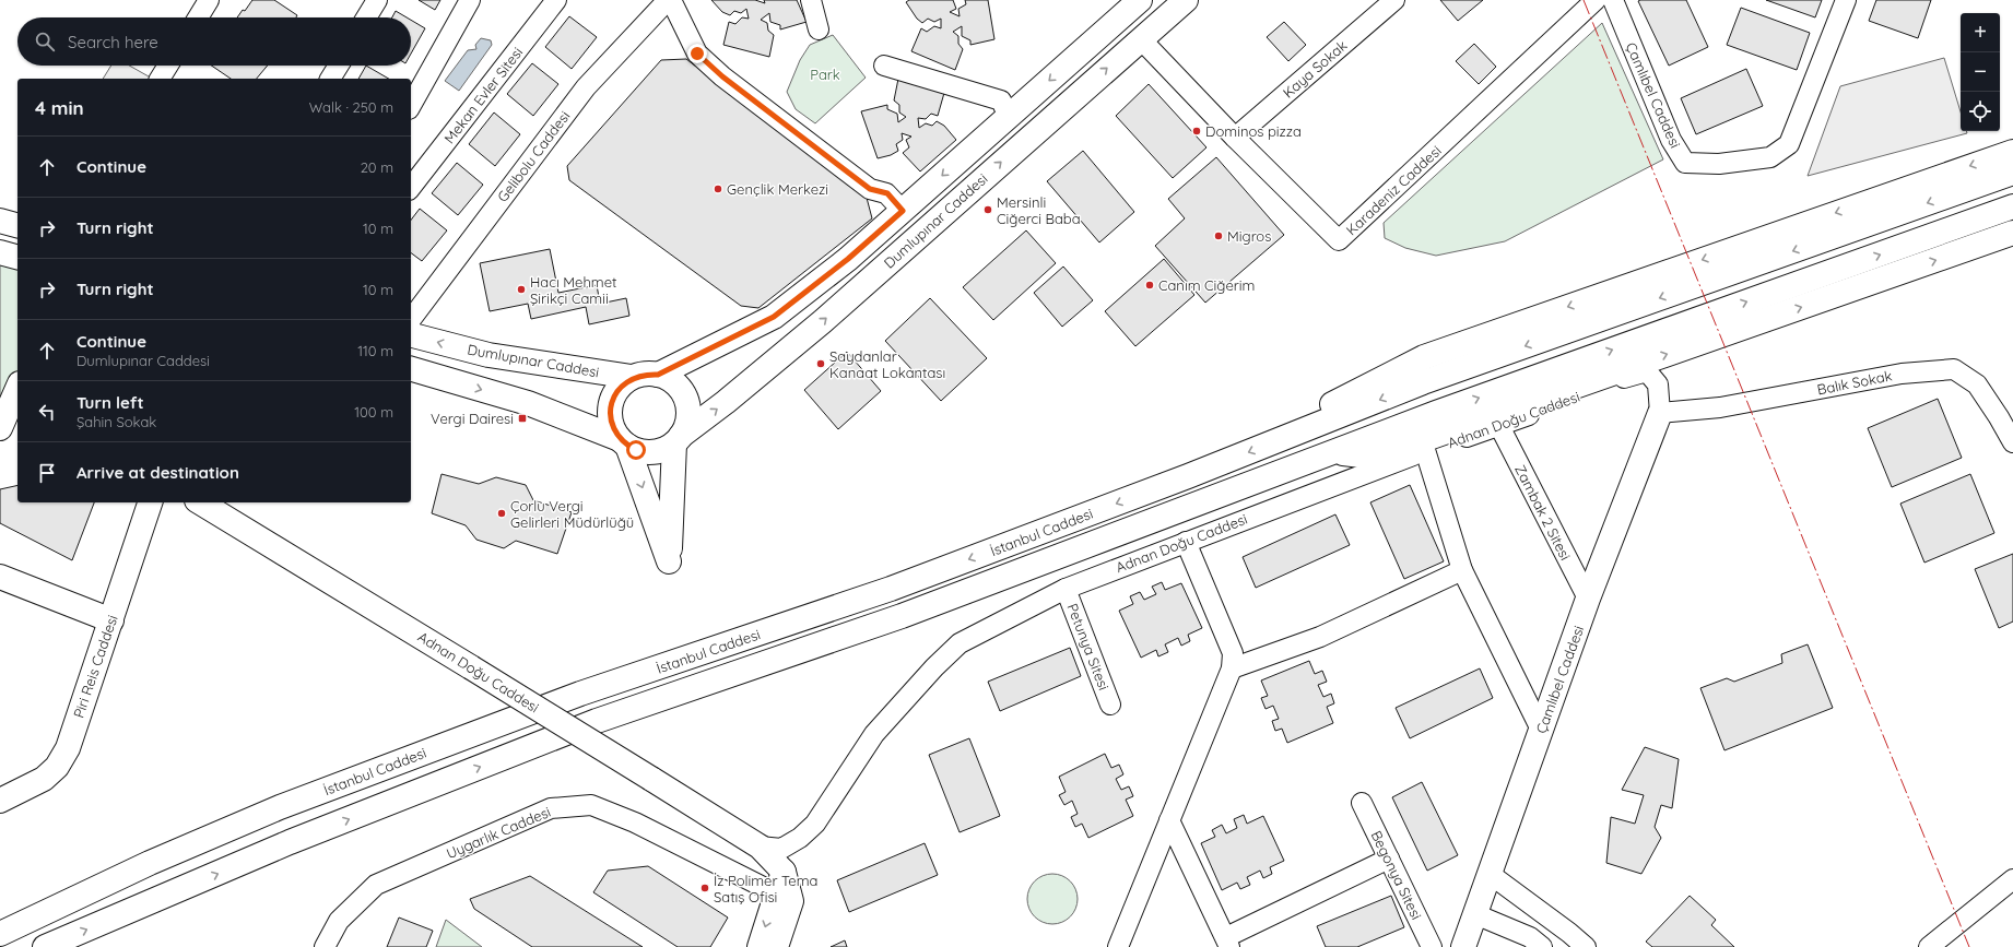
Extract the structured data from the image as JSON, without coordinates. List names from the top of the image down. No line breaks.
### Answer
{"streets":{"main road":["Çamlıbel Caddesi","Dumlupınar Caddesi","Adnan Doğu Caddesi","İstanbul Caddesi","Piri Reis Caddesi"],"street":["Kaya Sokak","Mekan Evler Sitesi","Gelibolu Caddesi","Karadeniz Caddesi","Balık Sokak","Zambak 2 Sitesi","Petunya Sitesi","Uygarlık Caddesi","Begonya Sitesi"]},"crossings":[["Kaya Sokak","Karadeniz Caddesi"],["Çamlıbel Caddesi","Balık Sokak"],["Çamlıbel Caddesi","Adnan Doğu Caddesi"],["Çamlıbel Caddesi","Zambak 2 Sitesi"],["Karadeniz Caddesi","Dumlupınar Caddesi"],["Balık Sokak","Adnan Doğu Caddesi"],["Adnan Doğu Caddesi","Zambak 2 Sitesi"],["Adnan Doğu Caddesi","Petunya Sitesi"],["Adnan Doğu Caddesi","Uygarlık Caddesi"]],"parks":["Park"],"places":{"other":["Dominos pizza","Gençlik Merkezi","Mersinli Ciğerci Baba","Migros","Canım Ciğerim","Hacı Mehmet Şirikçi Camii","Saydanlar Kanaat Lokantası","Çorlu Vergi Gelirleri Müdürlüğü","İz Polimer Tema Satış Ofisi"],"transit":["Vergi Dairesi"]},"page":{"map_buttons":["+","−"],"search":"Search here","heading":["4 min","Walk · 250 m"],"list":[["Continue","20 m"],["Turn right","10 m"],["Turn right","10 m"],["Continue","Dumlupınar Caddesi","110 m"],["Turn left","Şahin Sokak","100 m"],"Arrive at destination"]}}
